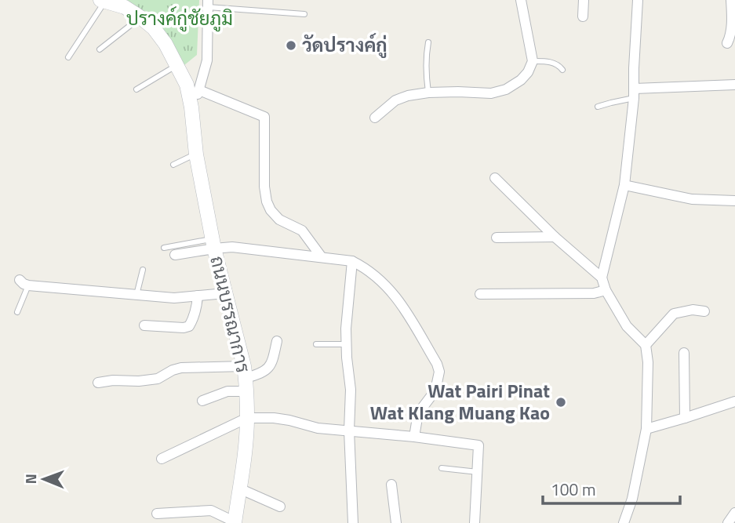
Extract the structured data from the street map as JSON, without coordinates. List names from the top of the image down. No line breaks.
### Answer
{"streets":{"street":["ถนนบรรณาการ"]},"parks":["ปรางค์กู่ชัยภูมิ"],"places":["วัดปรางค์กู่","Wat Pairi Pinat Wat Klang Muang Kao"],"scale_bar":"100 m","north":"left"}
